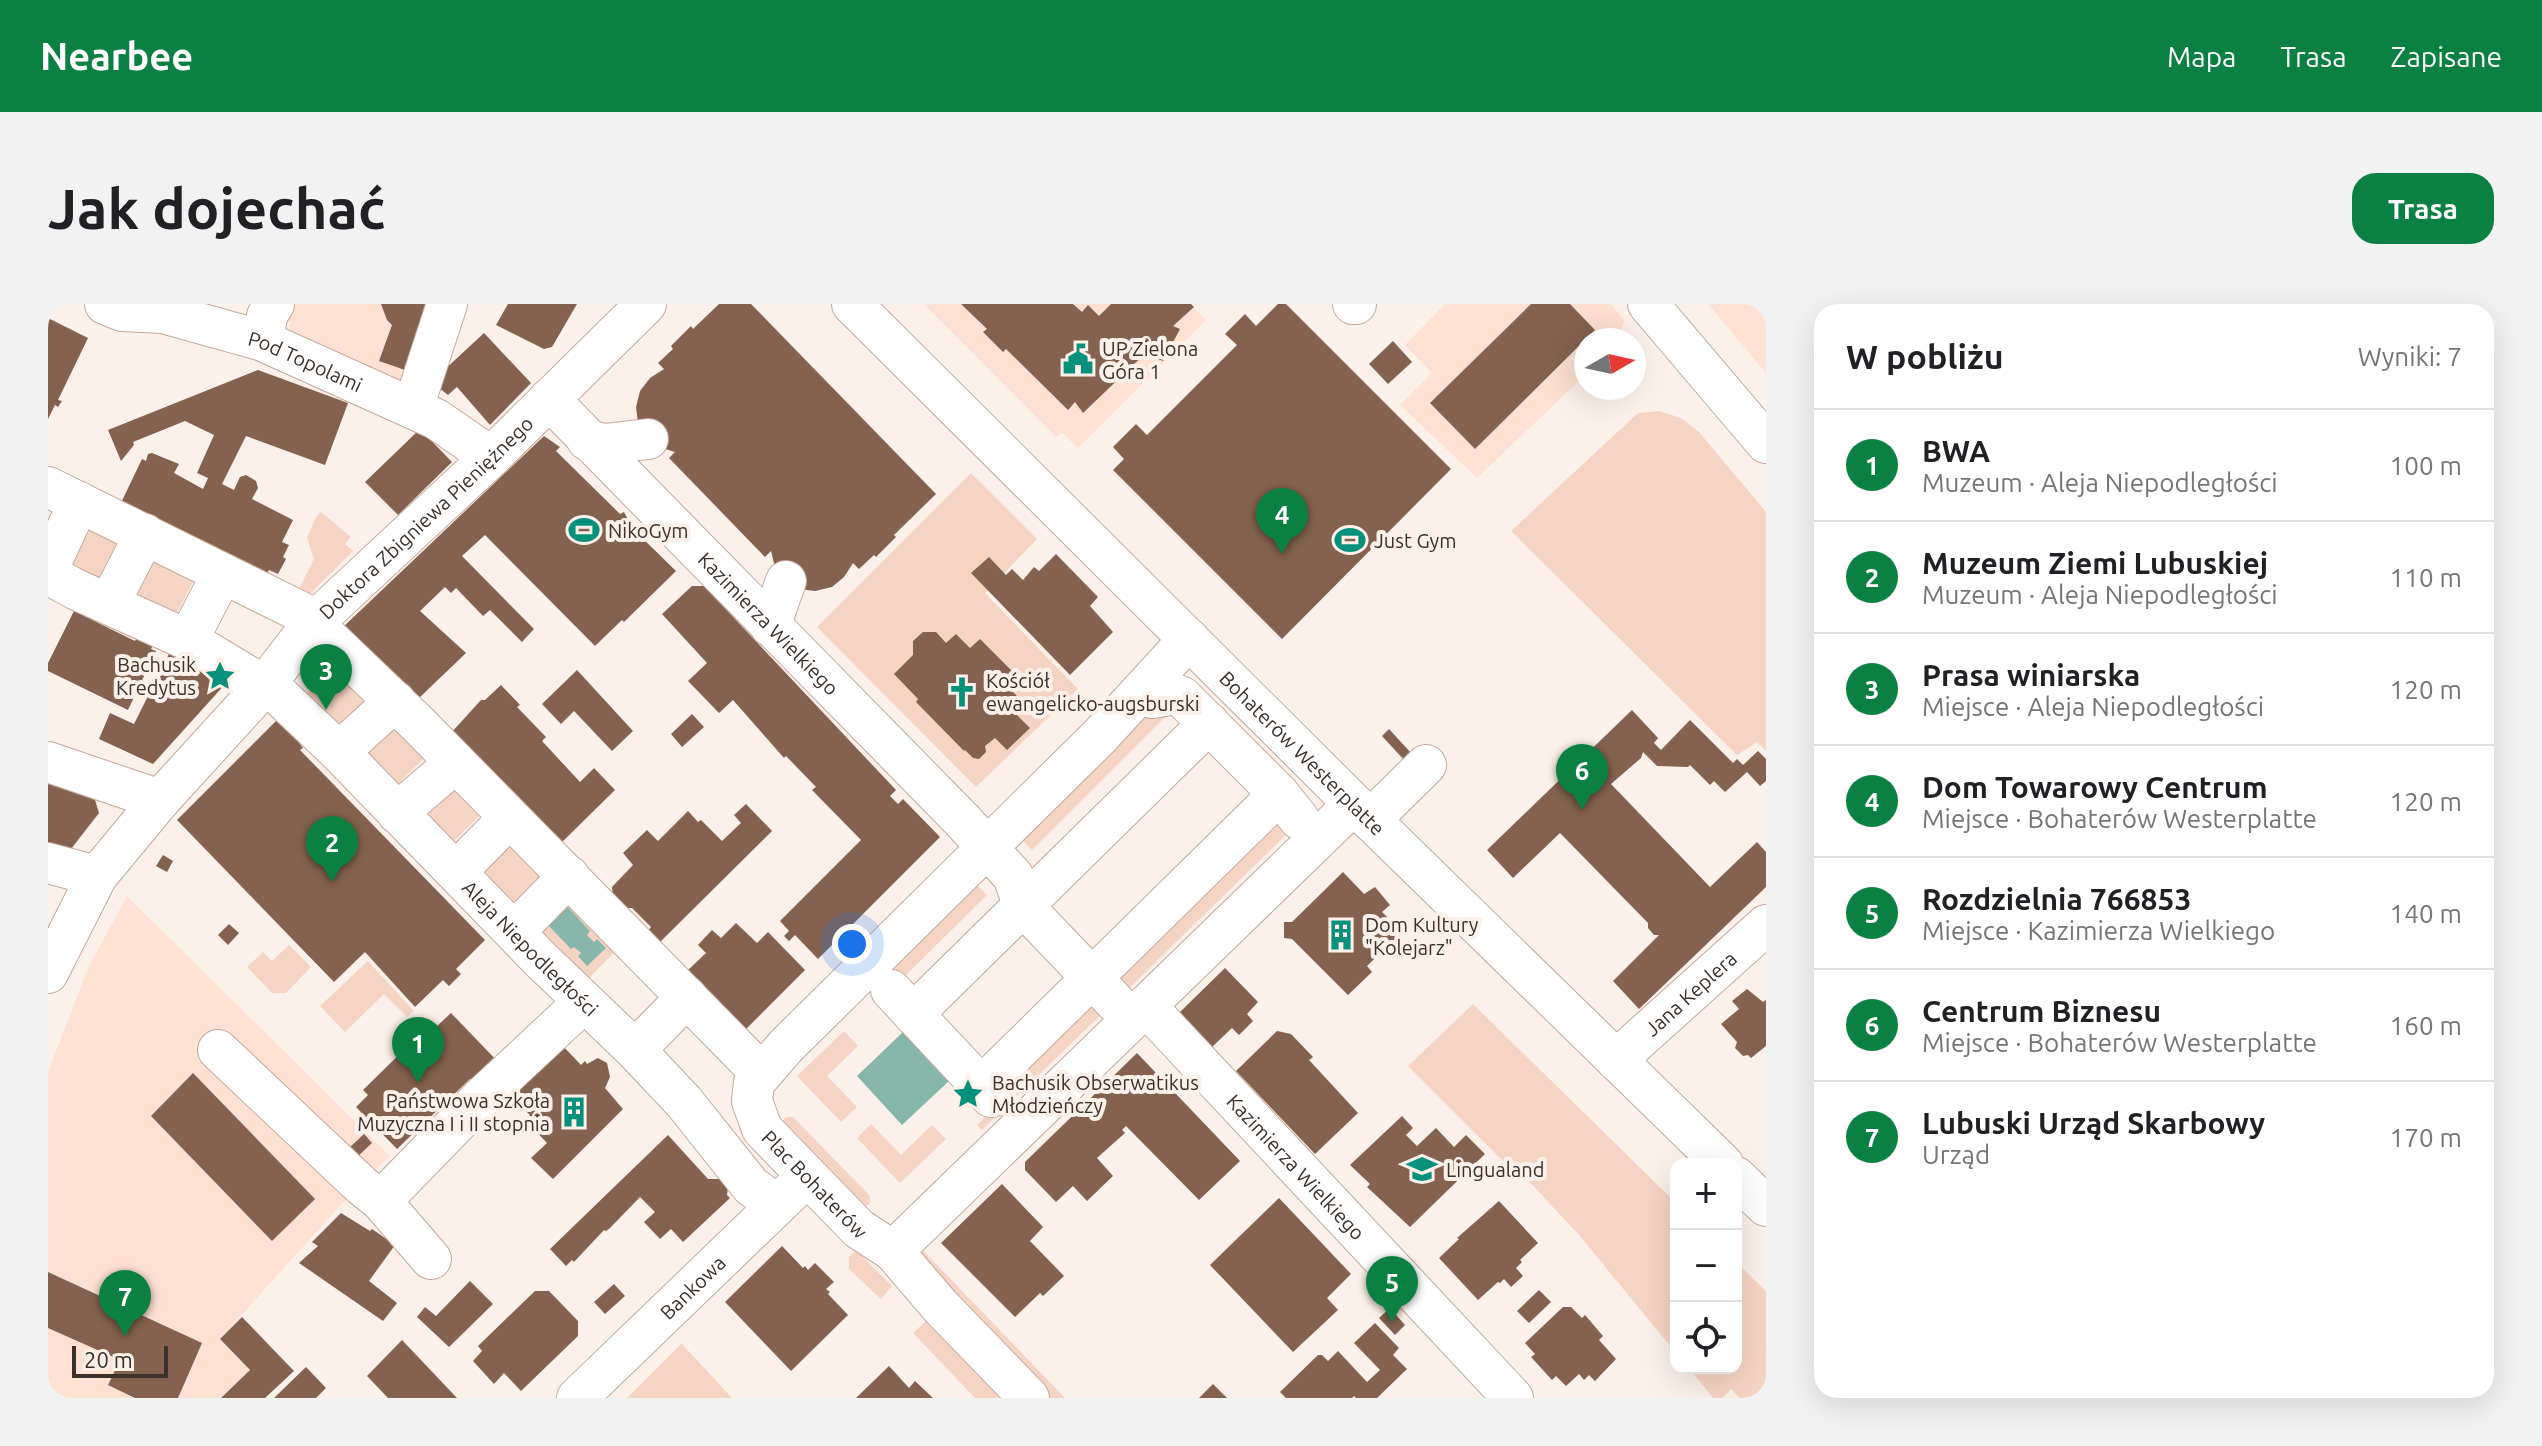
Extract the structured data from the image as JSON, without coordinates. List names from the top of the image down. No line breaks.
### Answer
{"streets":{"street":["Pod Topolami","Doktora Zbigniewa Pieniężnego","Kazimierza Wielkiego","Bohaterów Westerplatte","Aleja Niepodległości","Jana Keplera","Plac Bohaterów","Bankowa"]},"crossings":[["Pod Topolami","Doktora Zbigniewa Pieniężnego"],["Doktora Zbigniewa Pieniężnego","Kazimierza Wielkiego"],["Doktora Zbigniewa Pieniężnego","Aleja Niepodległości"],["Bohaterów Westerplatte","Jana Keplera"],["Aleja Niepodległości","Plac Bohaterów"],["Aleja Niepodległości","Bankowa"],["Plac Bohaterów","Bankowa"]],"places":{"public building":["UP Zielona Góra 1"],"sports":["NikoGym","Just Gym"],"place":["Bachusik Kredytus","Bachusik Obserwatikus Młodzieńczy"],"church":["Kościół ewangelicko-augsburski"],"building":["Dom Kultury \"Kolejarz\"","Państwowa Szkoła Muzyczna I i II stopnia"],"school or university":["Lingualand"]},"scale_bar":"20 m","north":"right","page":{"header":"Nearbee","nav":["Mapa","Trasa","Zapisane"],"buttons":"Trasa","title":"Jak dojechać","heading":["W pobliżu","Wyniki: 7"],"list":[{"mark":"1","name":"BWA","note":"Muzeum · Aleja Niepodległości","value":"100 m"},{"mark":"2","name":"Muzeum Ziemi Lubuskiej","note":"Muzeum · Aleja Niepodległości","value":"110 m"},{"mark":"3","name":"Prasa winiarska","note":"Miejsce · Aleja Niepodległości","value":"120 m"},{"mark":"4","name":"Dom Towarowy Centrum","note":"Miejsce · Bohaterów Westerplatte","value":"120 m"},{"mark":"5","name":"Rozdzielnia 766853","note":"Miejsce · Kazimierza Wielkiego","value":"140 m"},{"mark":"6","name":"Centrum Biznesu","note":"Miejsce · Bohaterów Westerplatte","value":"160 m"},{"mark":"7","name":"Lubuski Urząd Skarbowy","note":"Urząd","value":"170 m"}],"pins":["4","3","6","2","1","5","7"],"map_buttons":["+","−"],"scale":"20 m"}}
